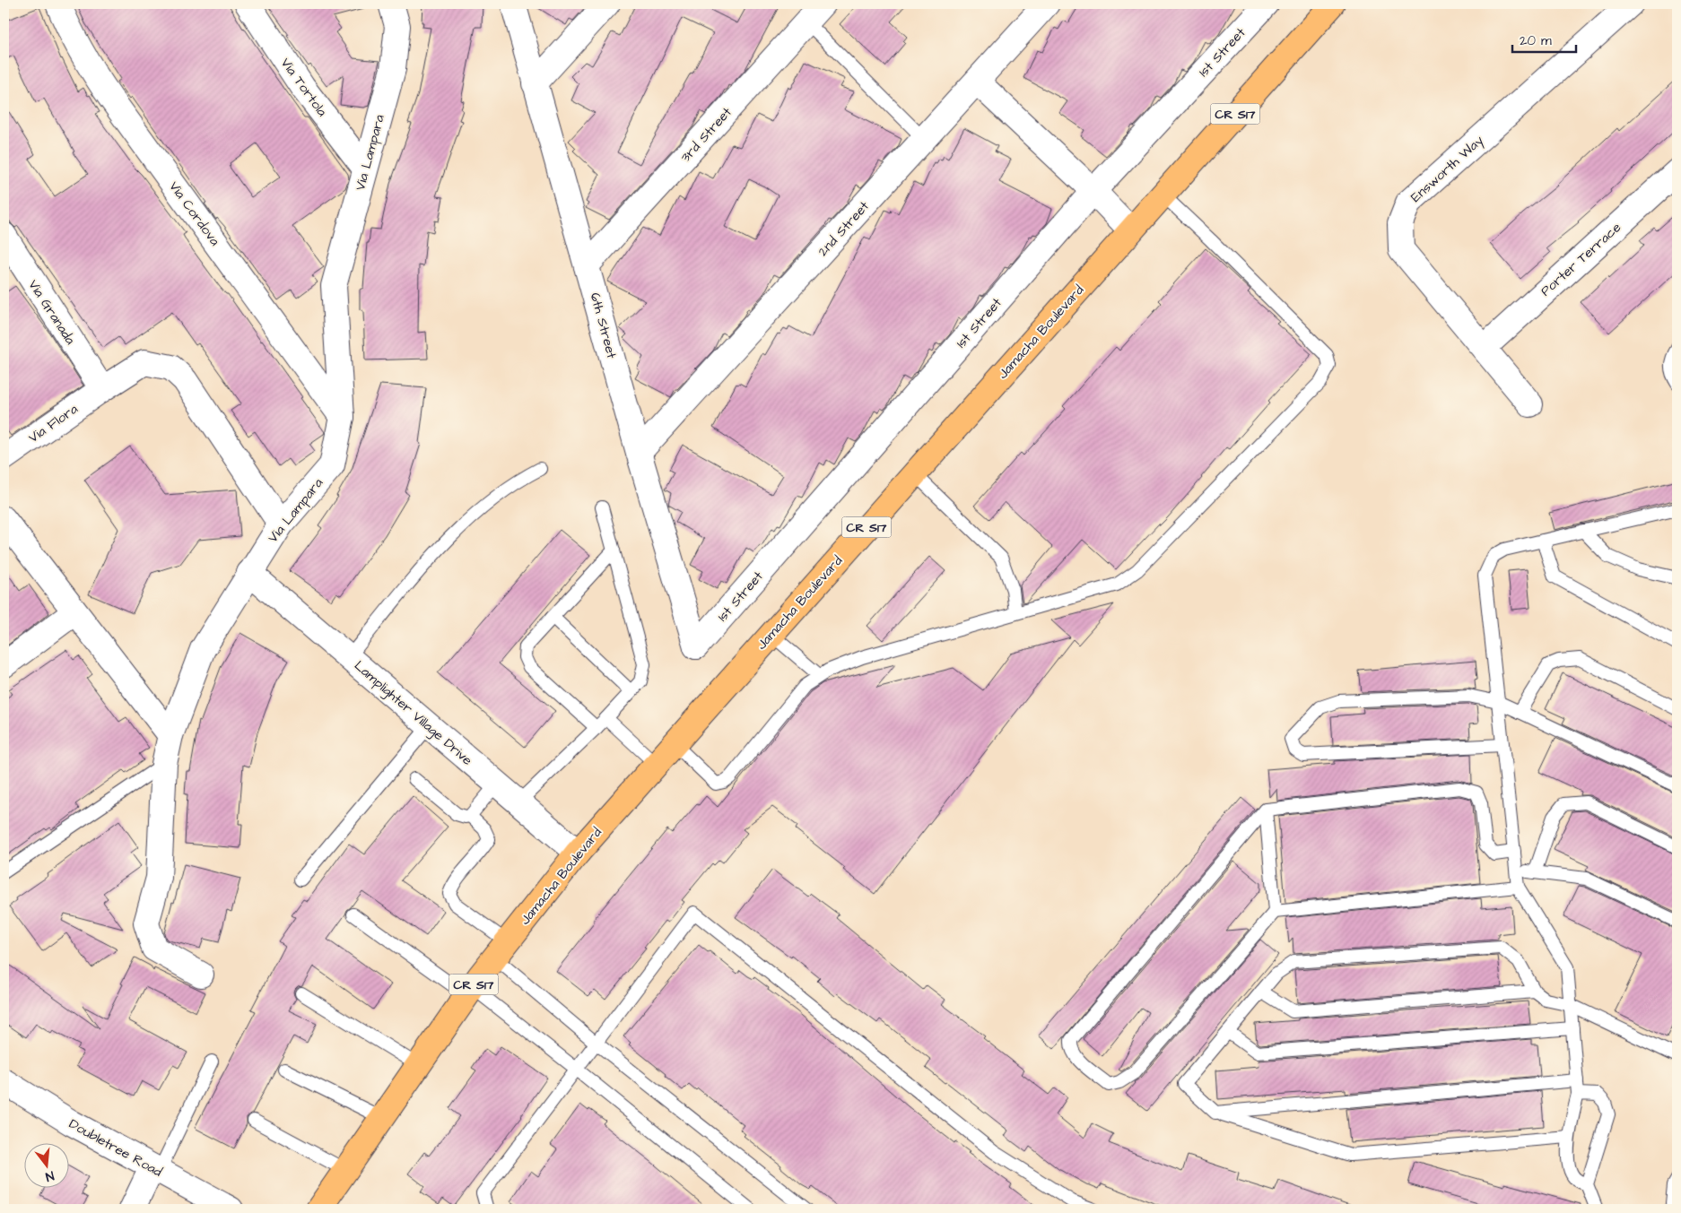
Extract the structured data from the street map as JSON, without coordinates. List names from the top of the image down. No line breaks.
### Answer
{"streets":{"main road":["CR S17","Jamacha Boulevard"],"street":["1st Street","Via Tortola","3rd Street","Via Lampara","Ensworth Way","Via Cordova","2nd Street","Porter Terrace","Via Granada","6th Street","Via Flora","Lamplighter Village Drive","Doubletree Road"]},"crossings":[["1st Street","6th Street"],["Via Tortola","Via Lampara"],["3rd Street","6th Street"],["Via Lampara","Via Cordova"],["Via Lampara","Lamplighter Village Drive"],["Ensworth Way","Porter Terrace"],["2nd Street","6th Street"],["Via Granada","Via Flora"],["Jamacha Boulevard","Lamplighter Village Drive"]],"scale_bar":"20 m","north":"bottom"}
